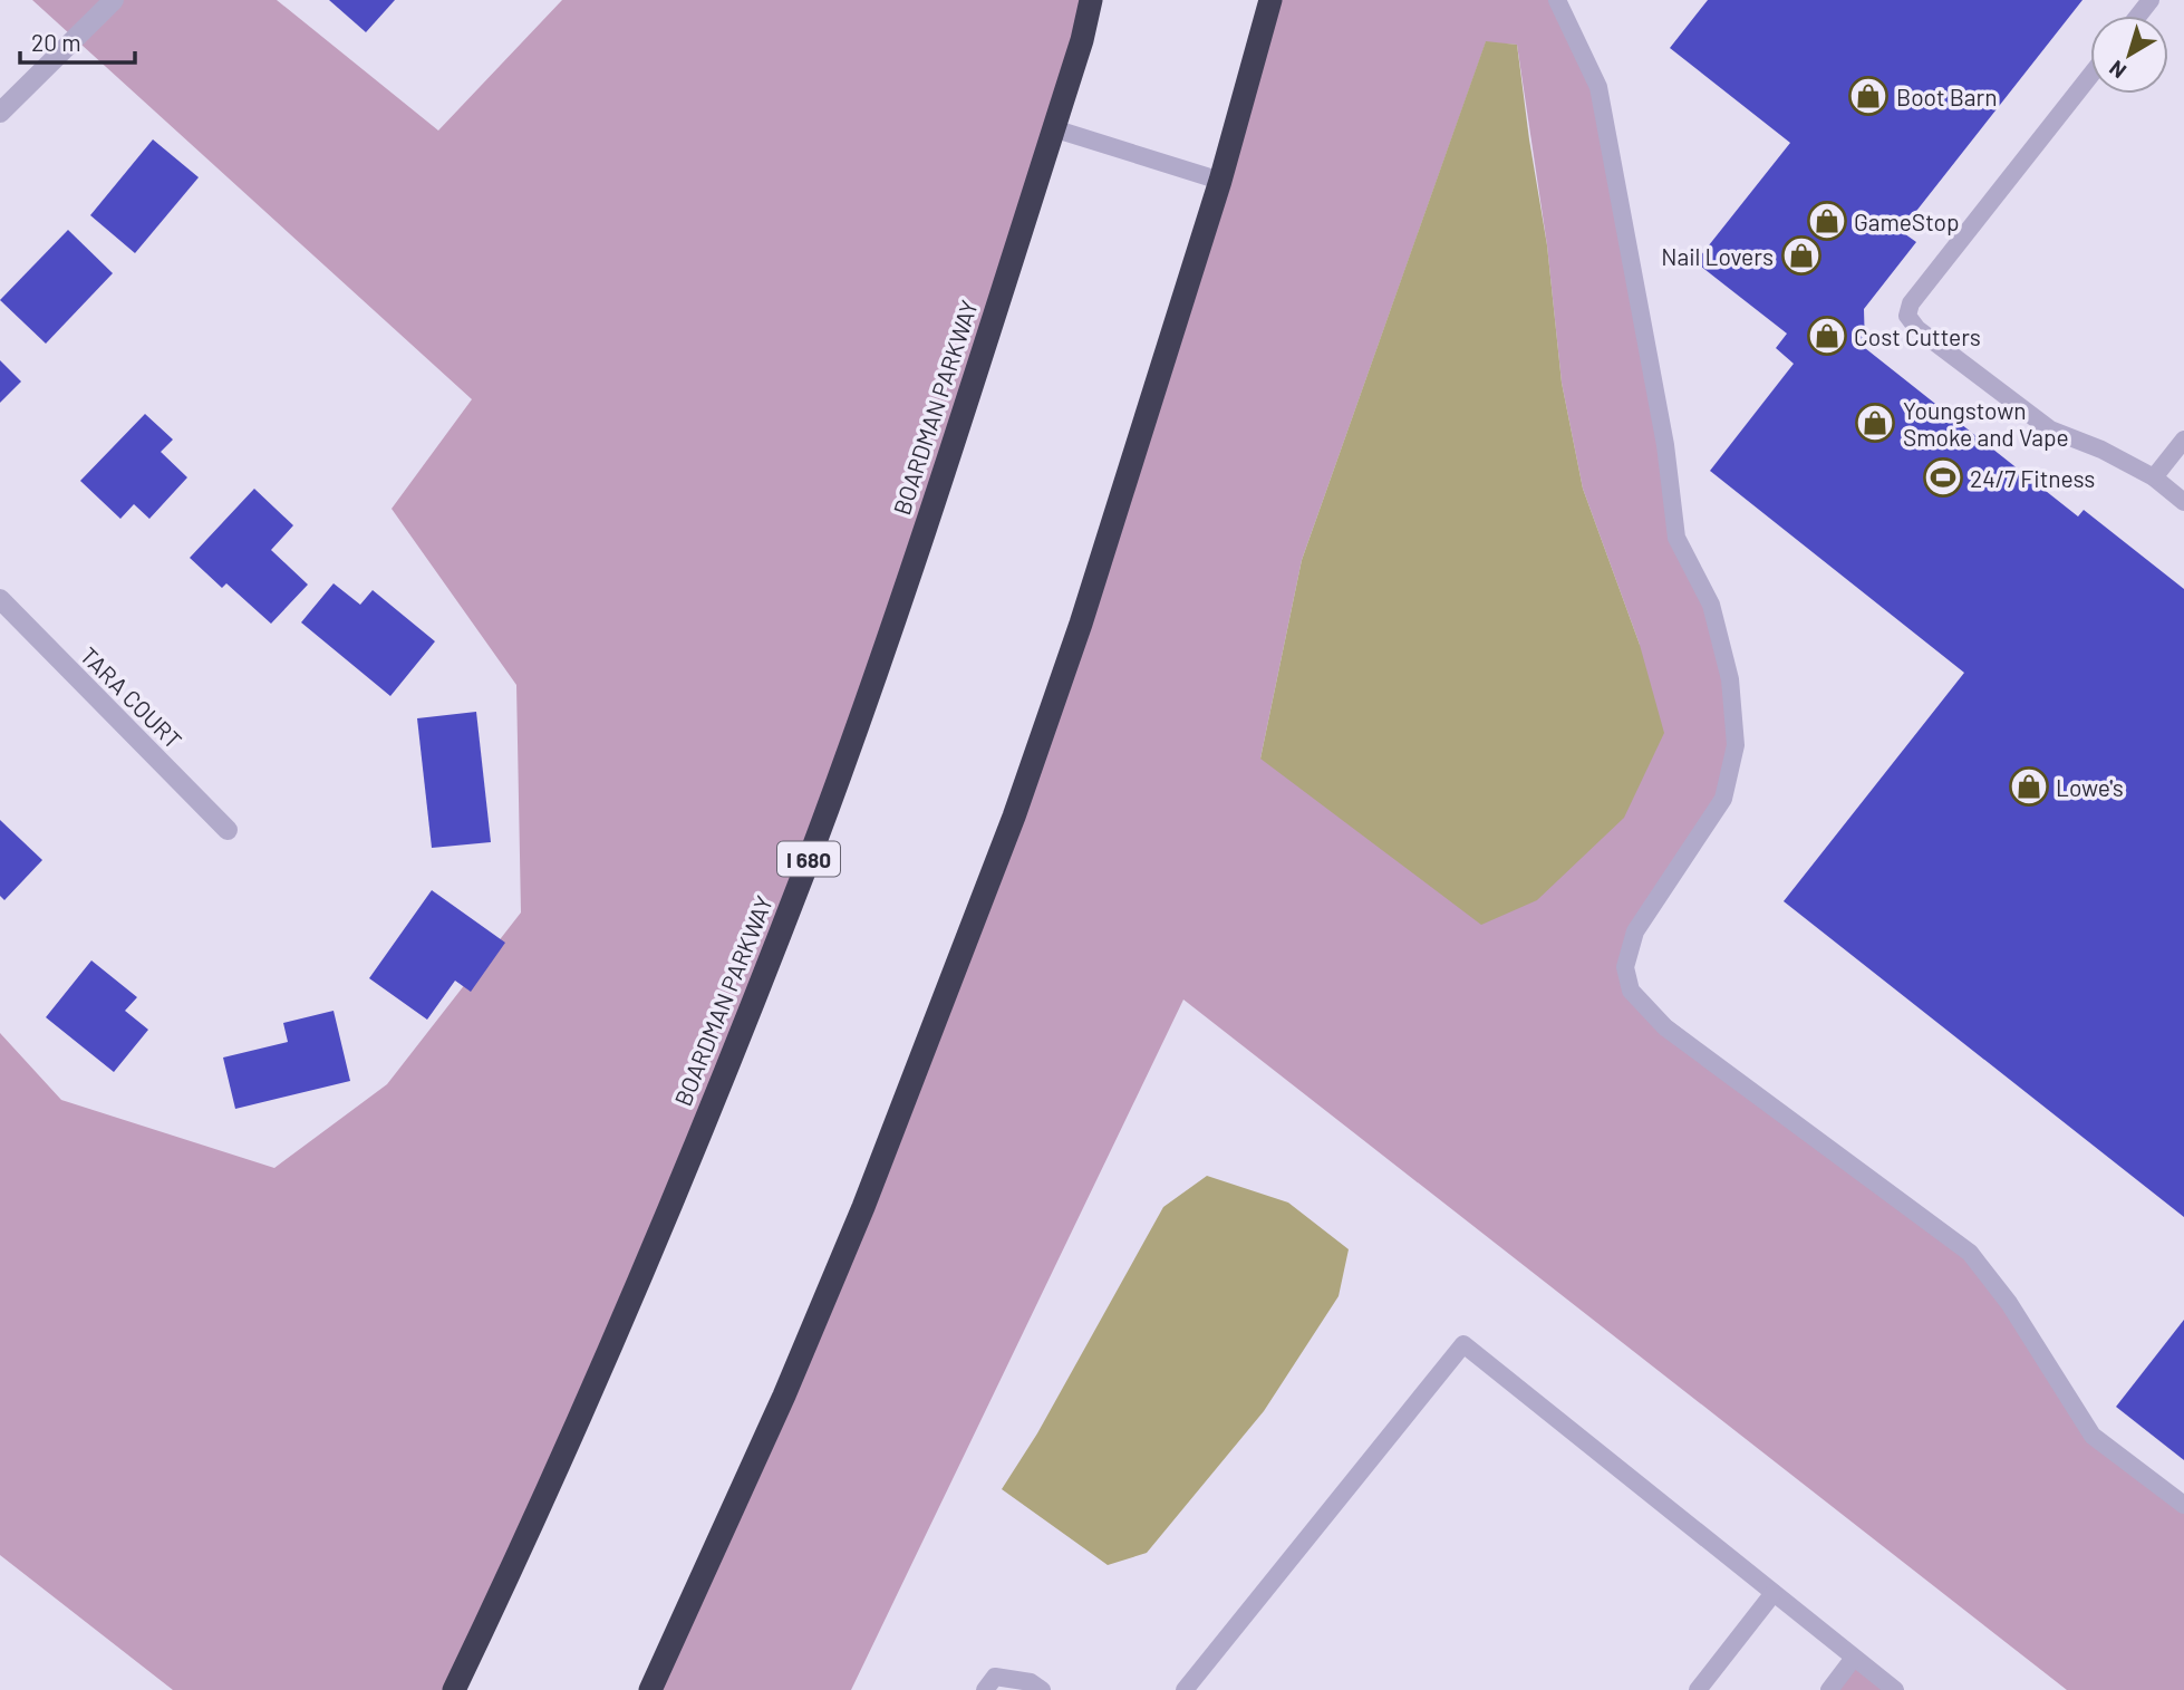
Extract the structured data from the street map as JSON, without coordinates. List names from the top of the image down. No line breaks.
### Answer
{"streets":{"highway":["BOARDMAN PARKWAY","I 680"],"street":["TARA COURT"]},"places":{"shop":["Boot Barn","GameStop","Nail Lovers","Cost Cutters","Youngstown Smoke and Vape","Lowe's"],"sports":["24/7 Fitness"]},"scale_bar":"20 m","north":"bottom left"}
